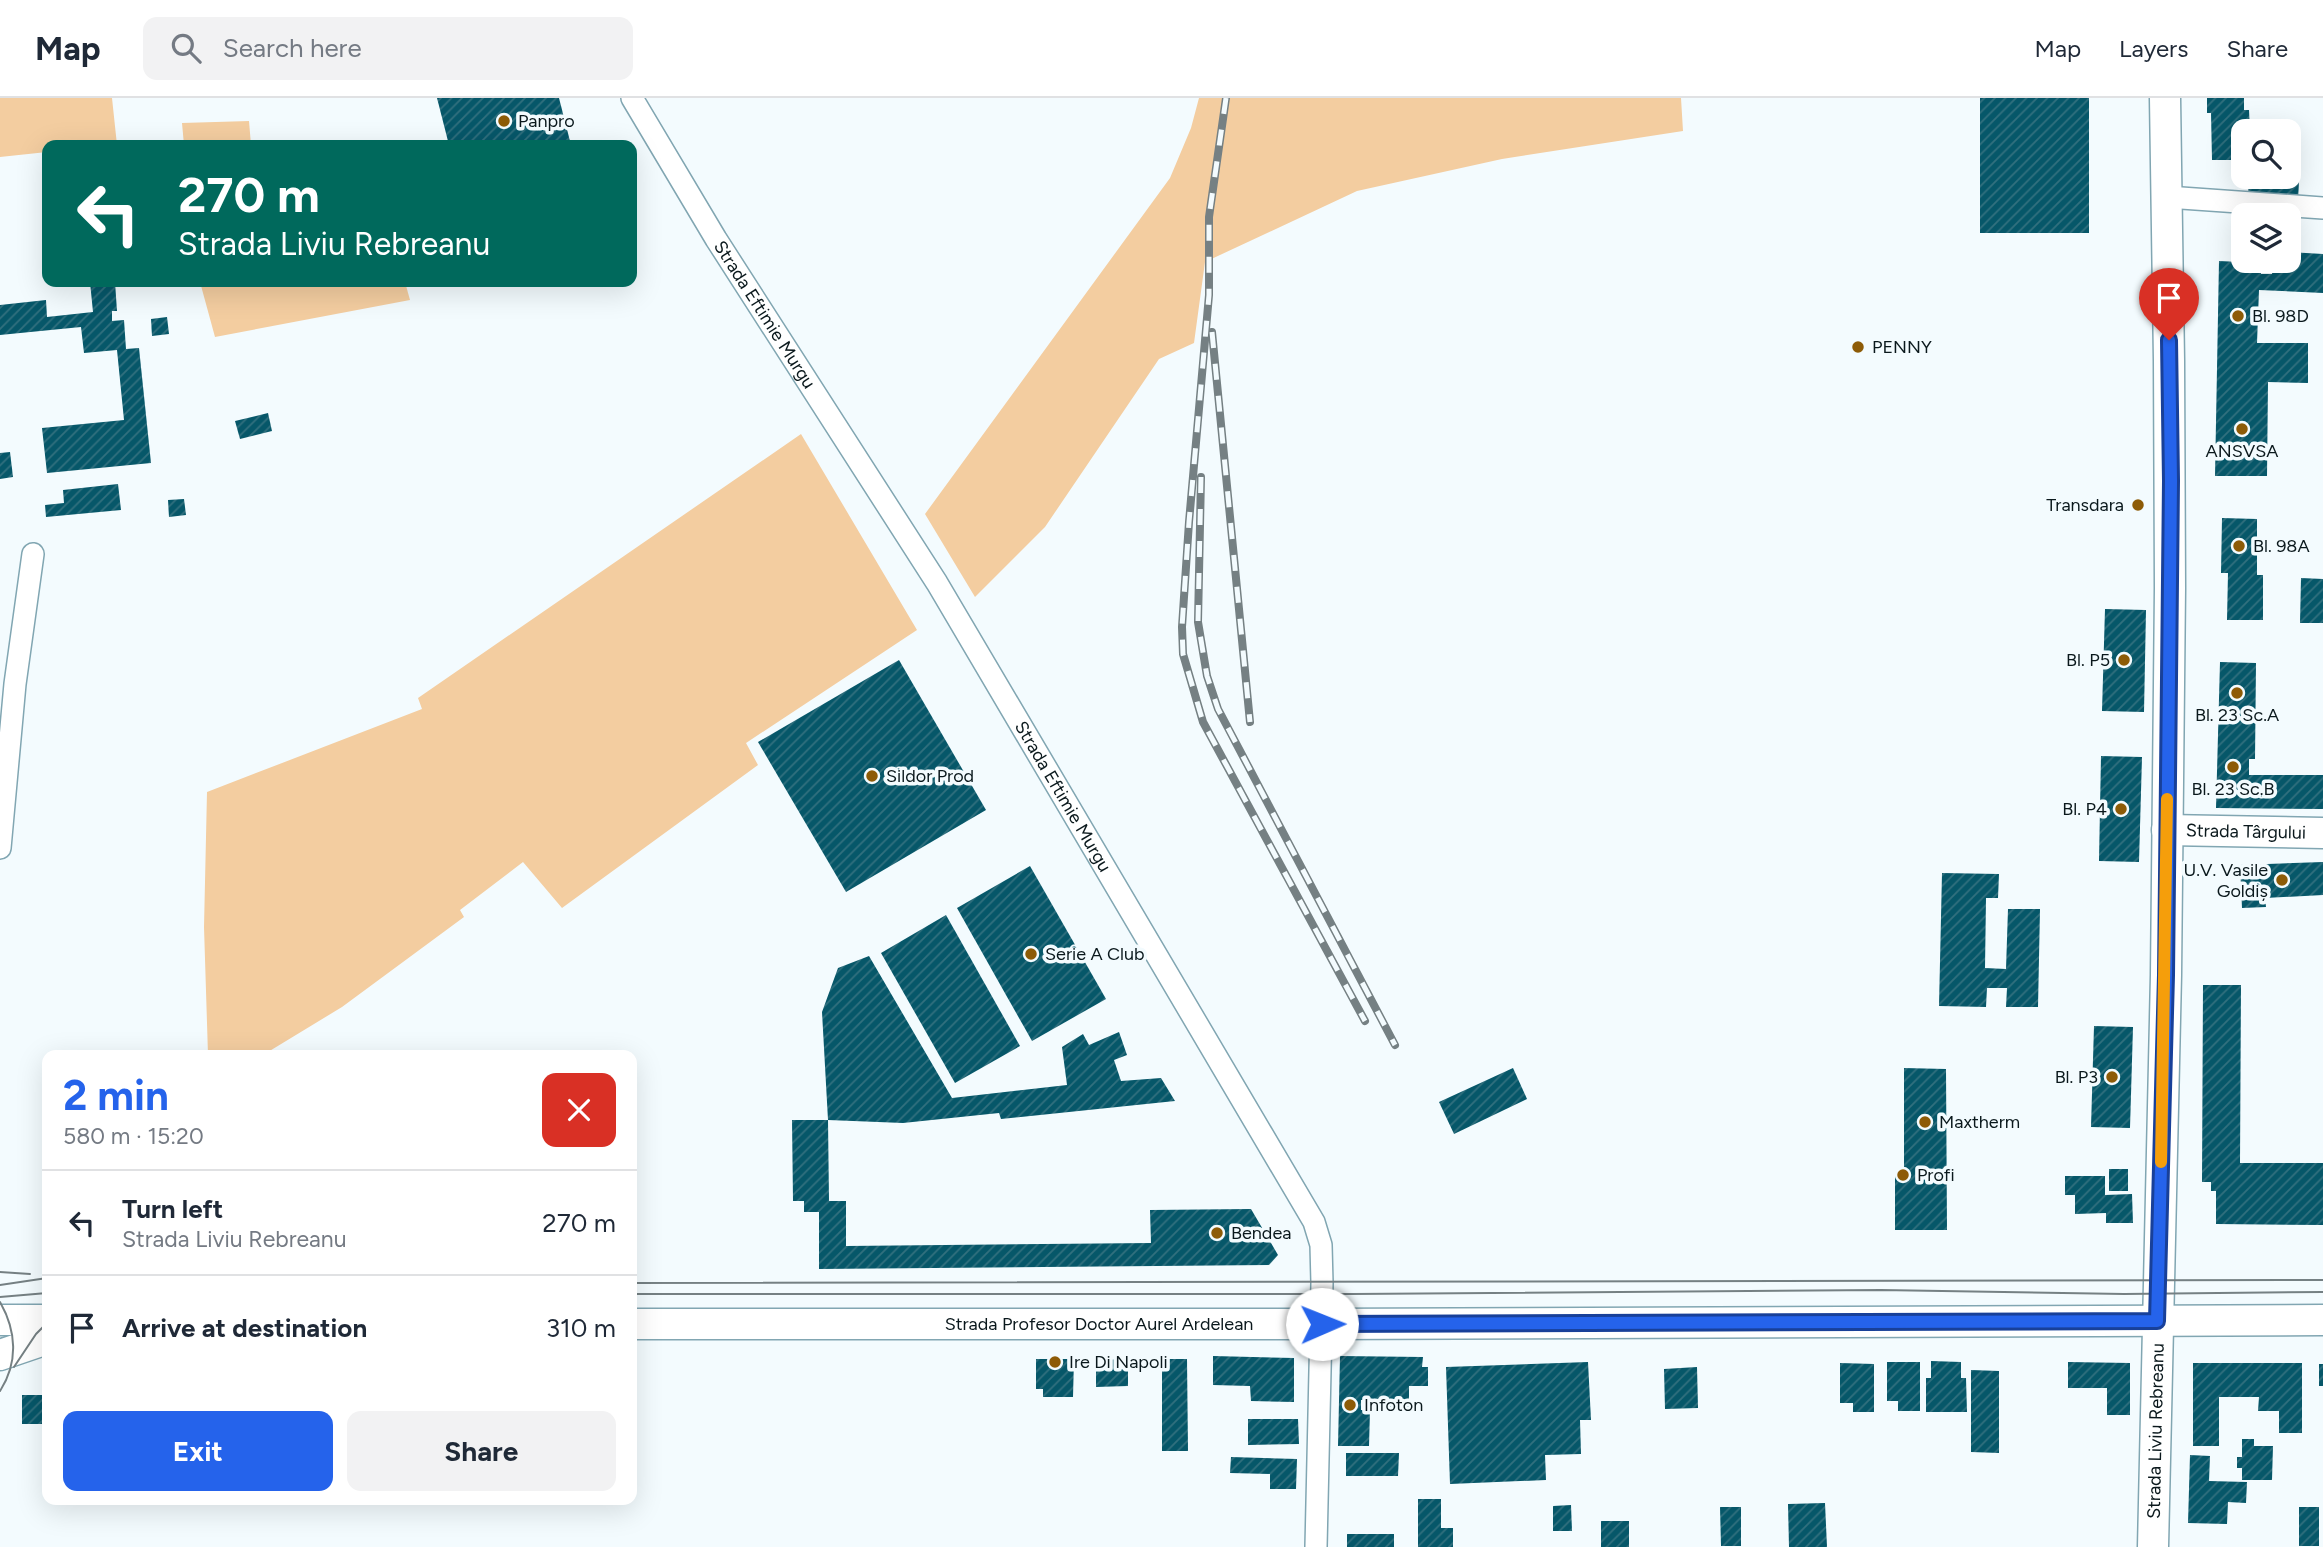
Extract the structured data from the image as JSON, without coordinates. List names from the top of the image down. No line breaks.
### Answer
{"streets":{"main road":["Strada Târgului","Strada Profesor Doctor Aurel Ardelean","Strada Liviu Rebreanu"],"street":["Strada Eftimie Murgu"]},"crossings":[["Strada Eftimie Murgu","Strada Profesor Doctor Aurel Ardelean"],["Strada Târgului","Strada Liviu Rebreanu"],["Strada Profesor Doctor Aurel Ardelean","Strada Liviu Rebreanu"]],"places":["Panpro","Bl. 98D","PENNY","ANSVSA","Transdara","Bl. 98A","Bl. P5","Bl. 23 Sc.A","Bl. 23 Sc.B","Sildor Prod","Bl. P4","U.V. Vasile Goldiș","Serie A Club","Bl. P3","Maxtherm","Profi","Bendea","Ire Di Napoli","Infoton"],"page":{"header":"Map","search":"Search here","nav":["Map","Layers","Share"],"turn":["270 m","Strada Liviu Rebreanu"],"heading":["2 min","580 m · 15:20"],"list":[{"name":"Turn left","note":"Strada Liviu Rebreanu","value":"270 m"},{"name":"Arrive at destination","value":"310 m"}],"buttons":["Exit","Share"]}}
